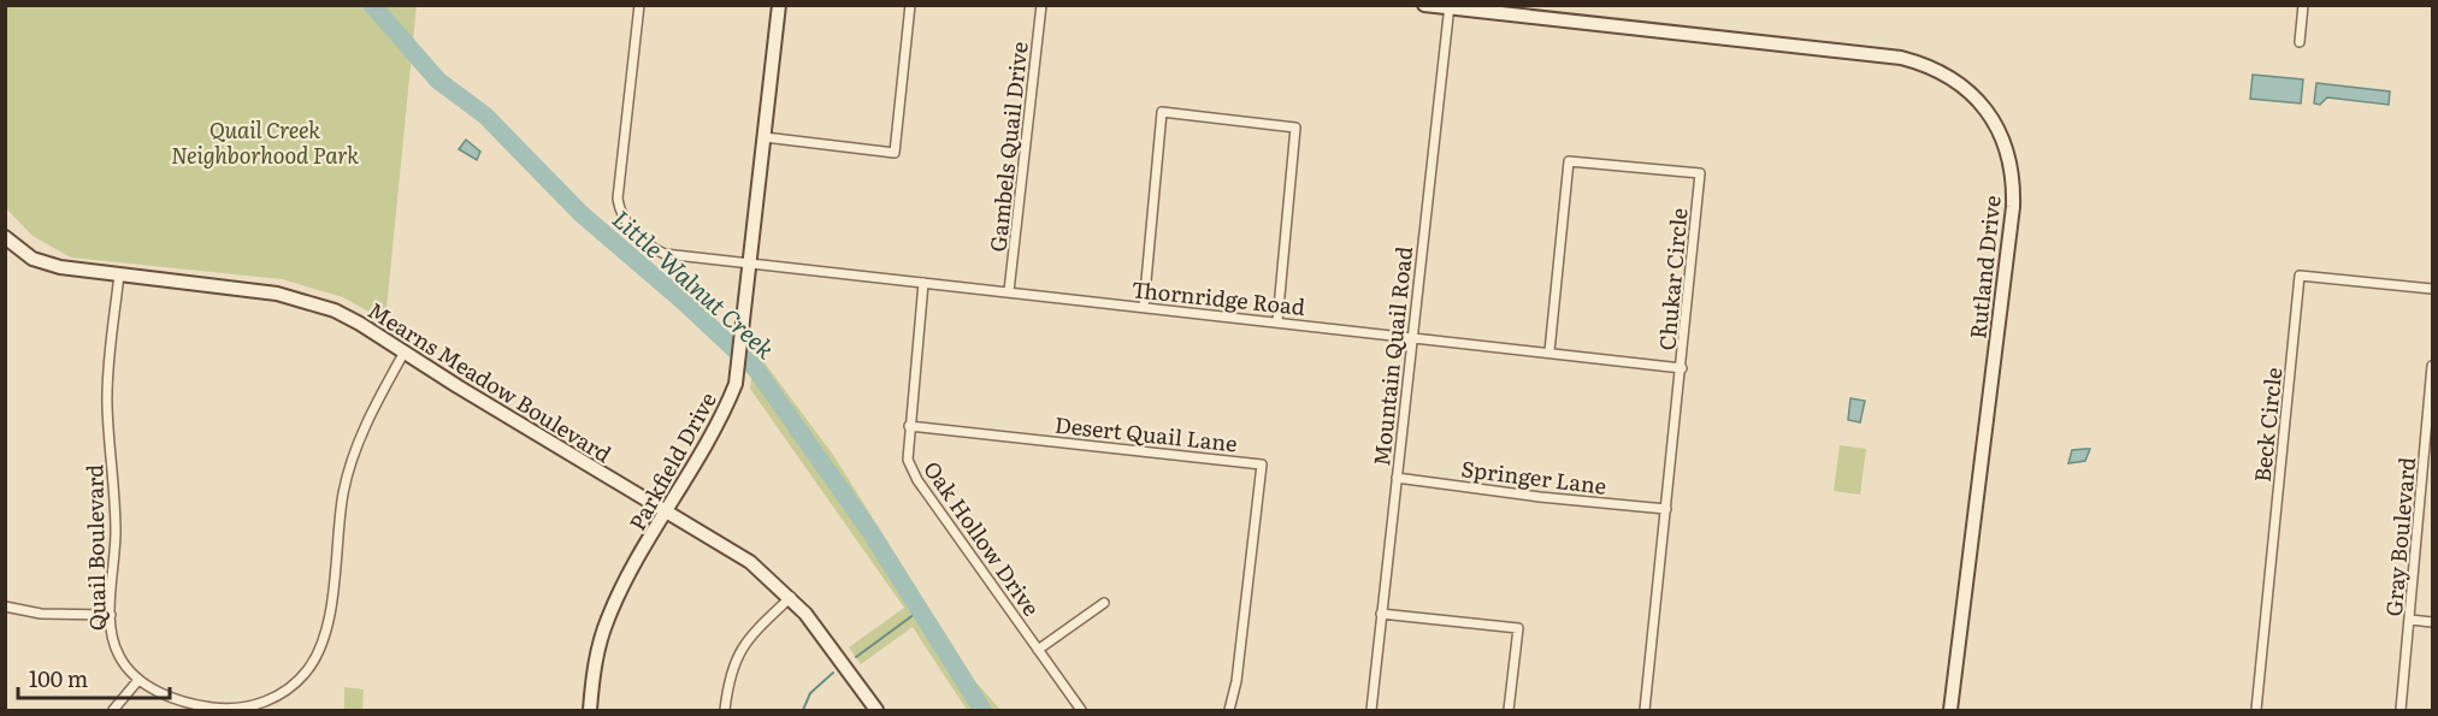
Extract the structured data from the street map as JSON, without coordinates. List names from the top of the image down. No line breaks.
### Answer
{"streets":{"street":["Gambels Quail Drive","Rutland Drive","Chukar Circle","Thornridge Road","Mountain Quail Road","Mearns Meadow Boulevard","Beck Circle","Desert Quail Lane","Parkfield Drive","Springer Lane","Gray Boulevard","Oak Hollow Drive","Quail Boulevard"]},"crossings":[["Gambels Quail Drive","Thornridge Road"],["Rutland Drive","Mountain Quail Road"],["Chukar Circle","Thornridge Road"],["Chukar Circle","Springer Lane"],["Thornridge Road","Mountain Quail Road"],["Thornridge Road","Parkfield Drive"],["Thornridge Road","Oak Hollow Drive"],["Mountain Quail Road","Springer Lane"],["Mearns Meadow Boulevard","Parkfield Drive"],["Mearns Meadow Boulevard","Quail Boulevard"],["Desert Quail Lane","Oak Hollow Drive"]],"water":["Little Walnut Creek"],"parks":["Quail Creek Neighborhood Park"],"scale_bar":"100 m"}
